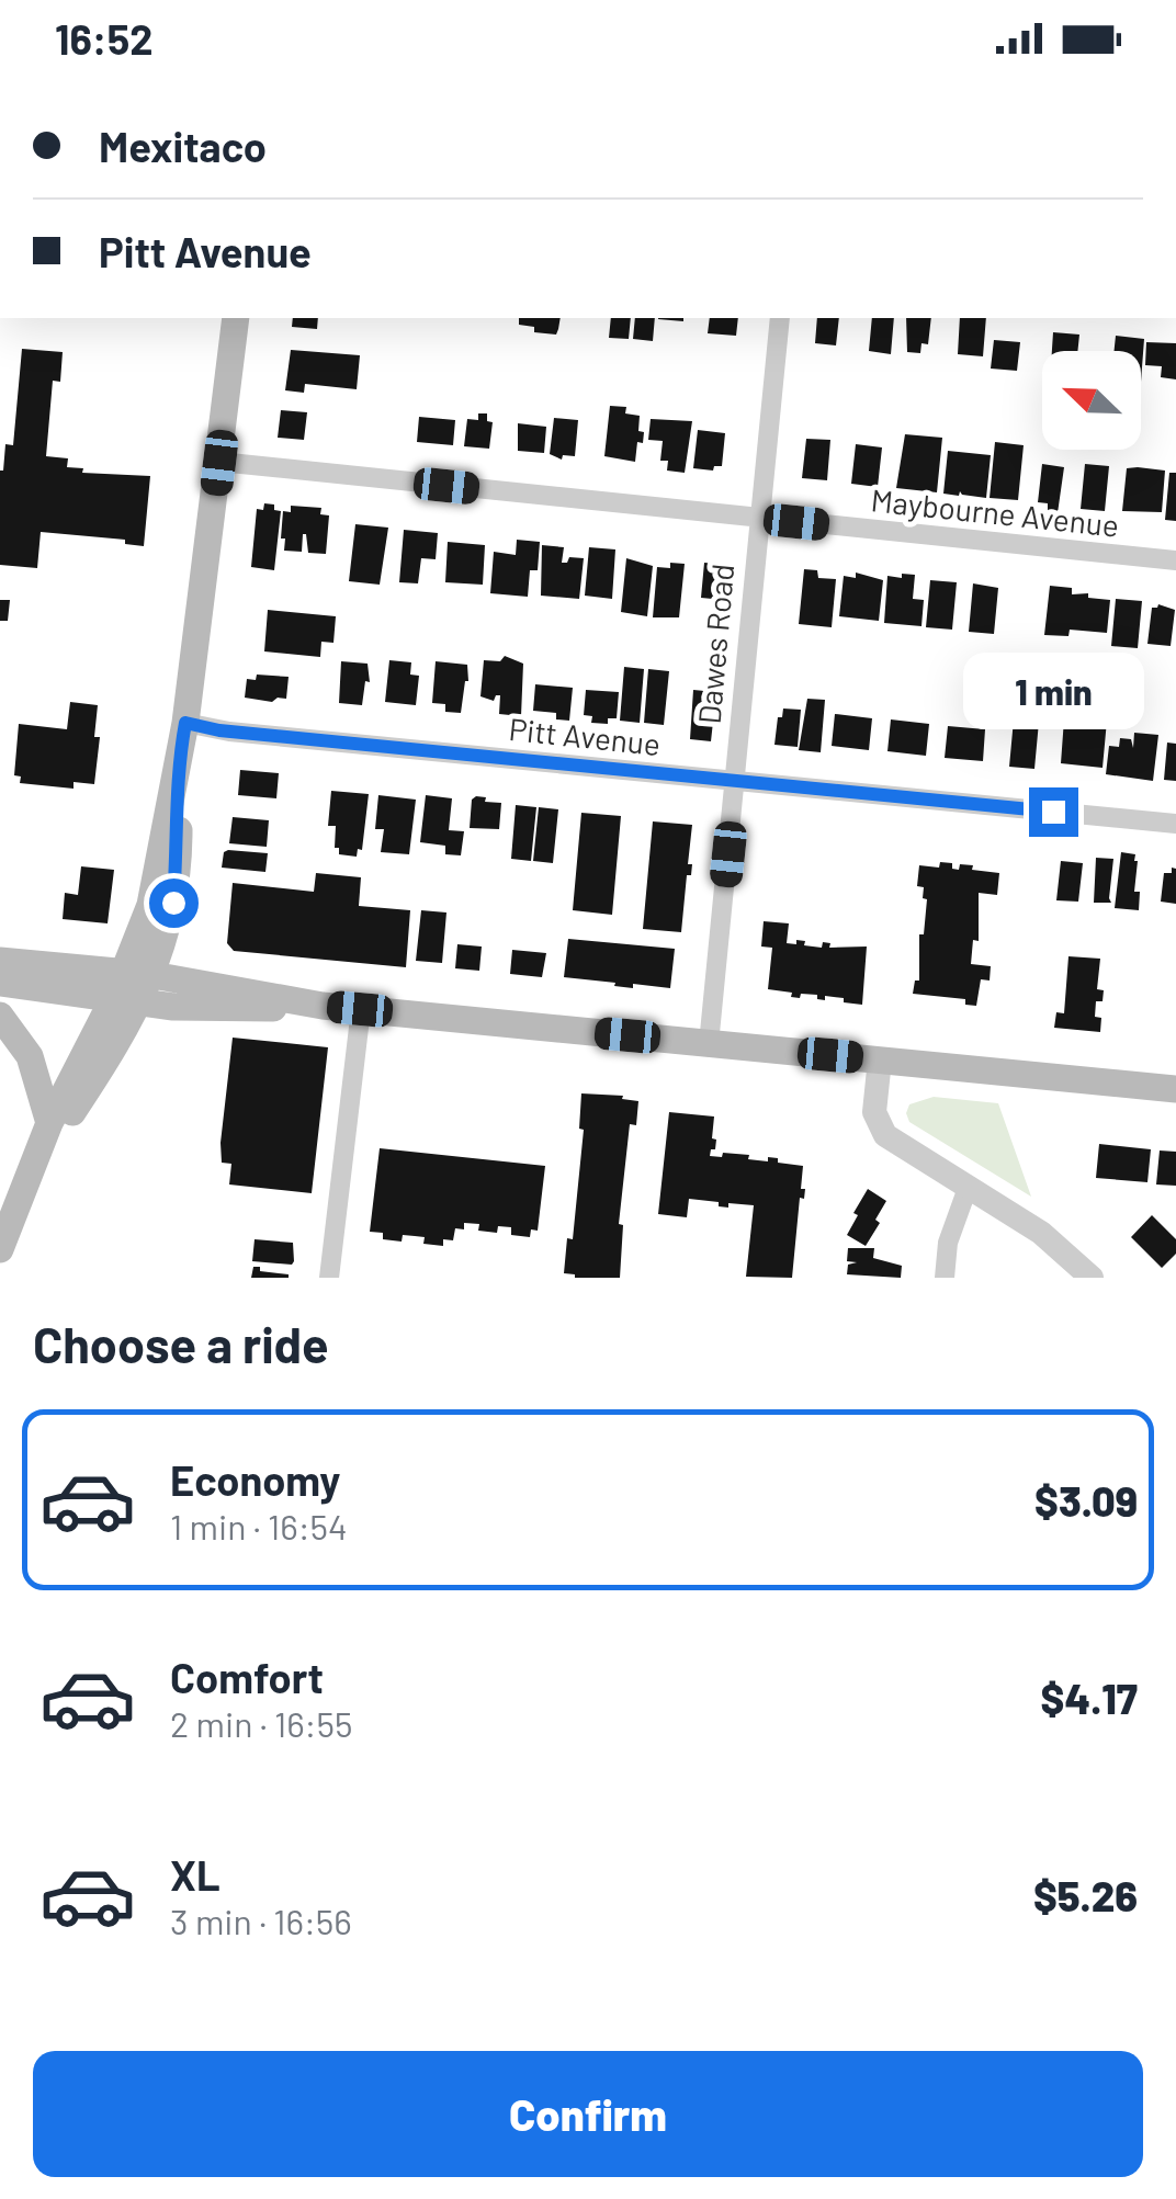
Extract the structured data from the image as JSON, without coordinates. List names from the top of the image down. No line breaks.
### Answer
{"streets":{"street":["Maybourne Avenue","Dawes Road","Pitt Avenue"]},"crossings":[["Maybourne Avenue","Dawes Road"],["Dawes Road","Pitt Avenue"]],"north":"top left","page":{"status":"16:52","banner":["Mexitaco","Pitt Avenue"],"bubble":"1 min","heading":"Choose a ride","list":[{"name":"Economy","note":"1 min · 16:54","value":"$3.09"},{"name":"Comfort","note":"2 min · 16:55","value":"$4.17"},{"name":"XL","note":"3 min · 16:56","value":"$5.26"}],"buttons":"Confirm"}}
